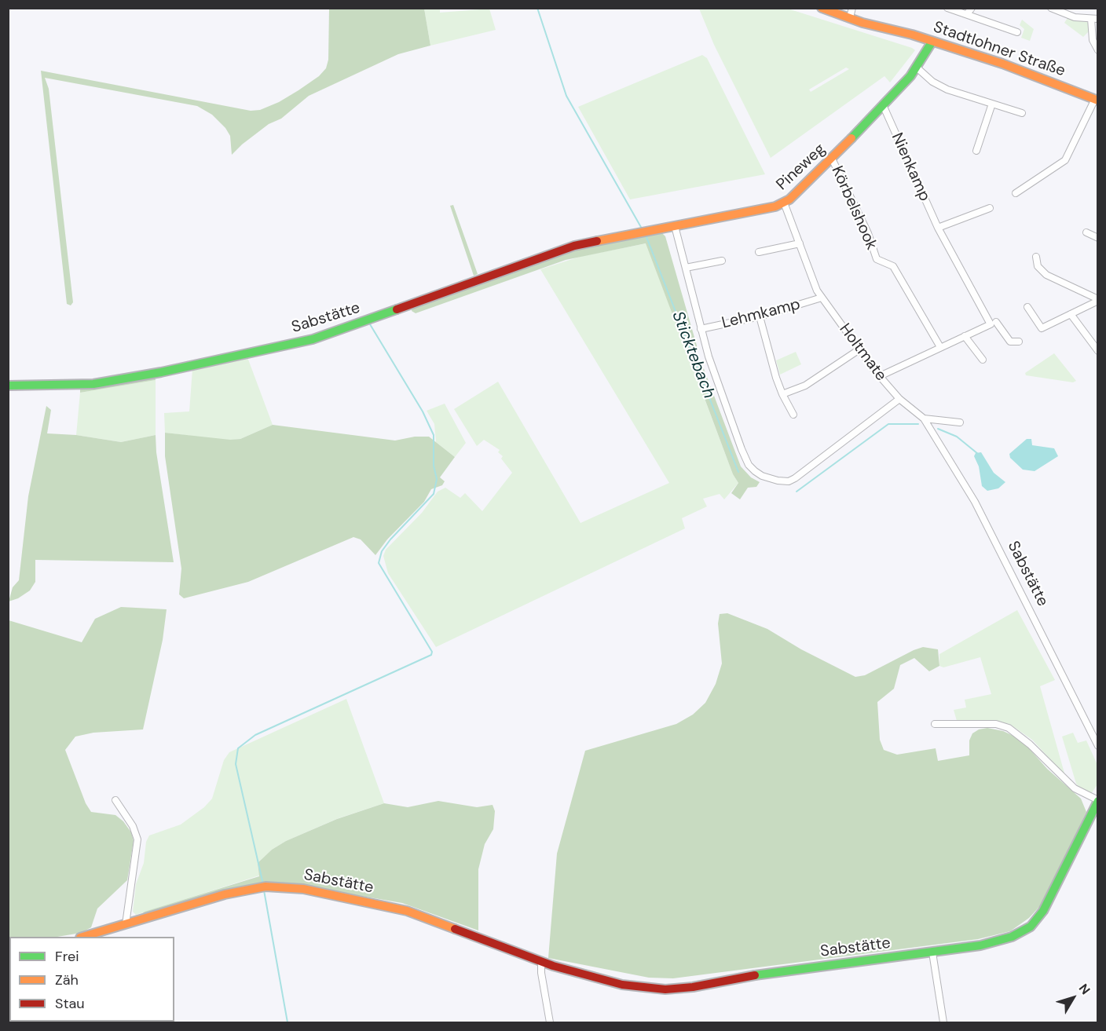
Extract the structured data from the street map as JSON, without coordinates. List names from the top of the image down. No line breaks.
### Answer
{"streets":{"street":["Stadtlohner Straße","Pineweg","Nienkamp","Körbelshook","Lehmkamp","Sabstätte","Holtmate"]},"crossings":[["Stadtlohner Straße","Pineweg"],["Pineweg","Nienkamp"],["Pineweg","Körbelshook"],["Pineweg","Sabstätte"],["Pineweg","Holtmate"],["Lehmkamp","Holtmate"],["Sabstätte","Holtmate"]],"water":["Sticktebach"],"legend":["Frei","Zäh","Stau"],"north":"top right"}
